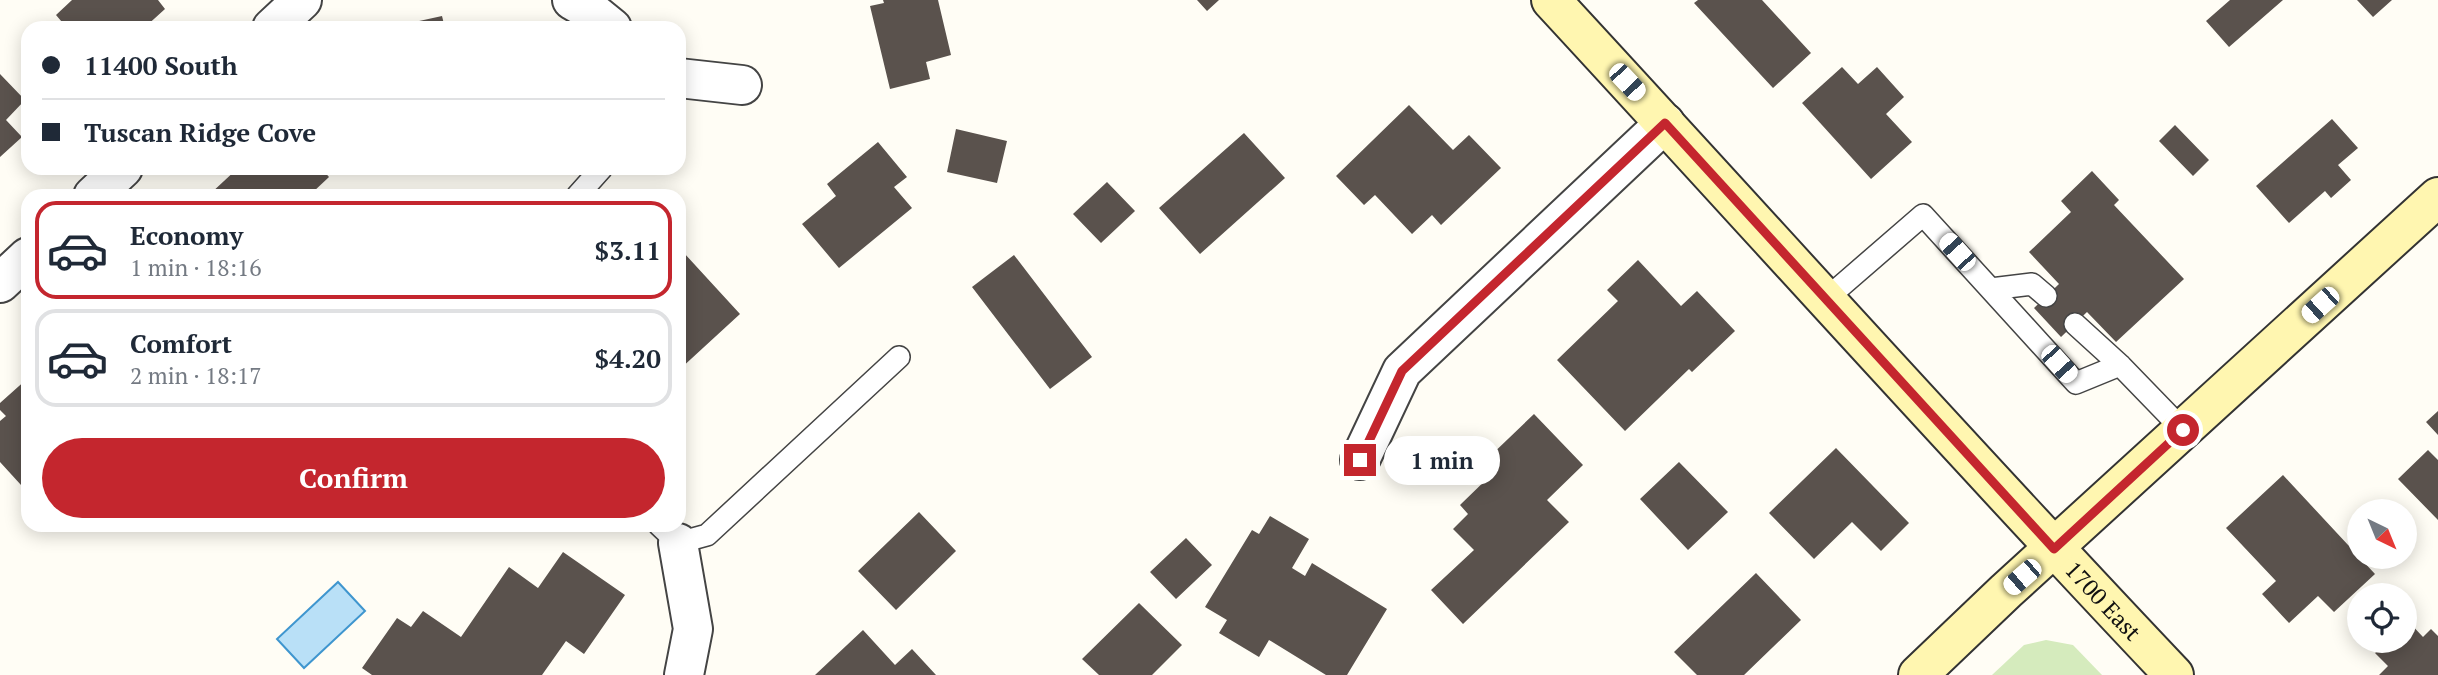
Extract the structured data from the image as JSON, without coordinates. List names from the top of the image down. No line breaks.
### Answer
{"streets":{"main road":["1700 East"]},"north":"bottom right","page":{"banner":["11400 South","Tuscan Ridge Cove"],"list":[{"name":"Economy","note":"1 min · 18:16","value":"$3.11"},{"name":"Comfort","note":"2 min · 18:17","value":"$4.20"}],"buttons":"Confirm","bubble":"1 min"}}
